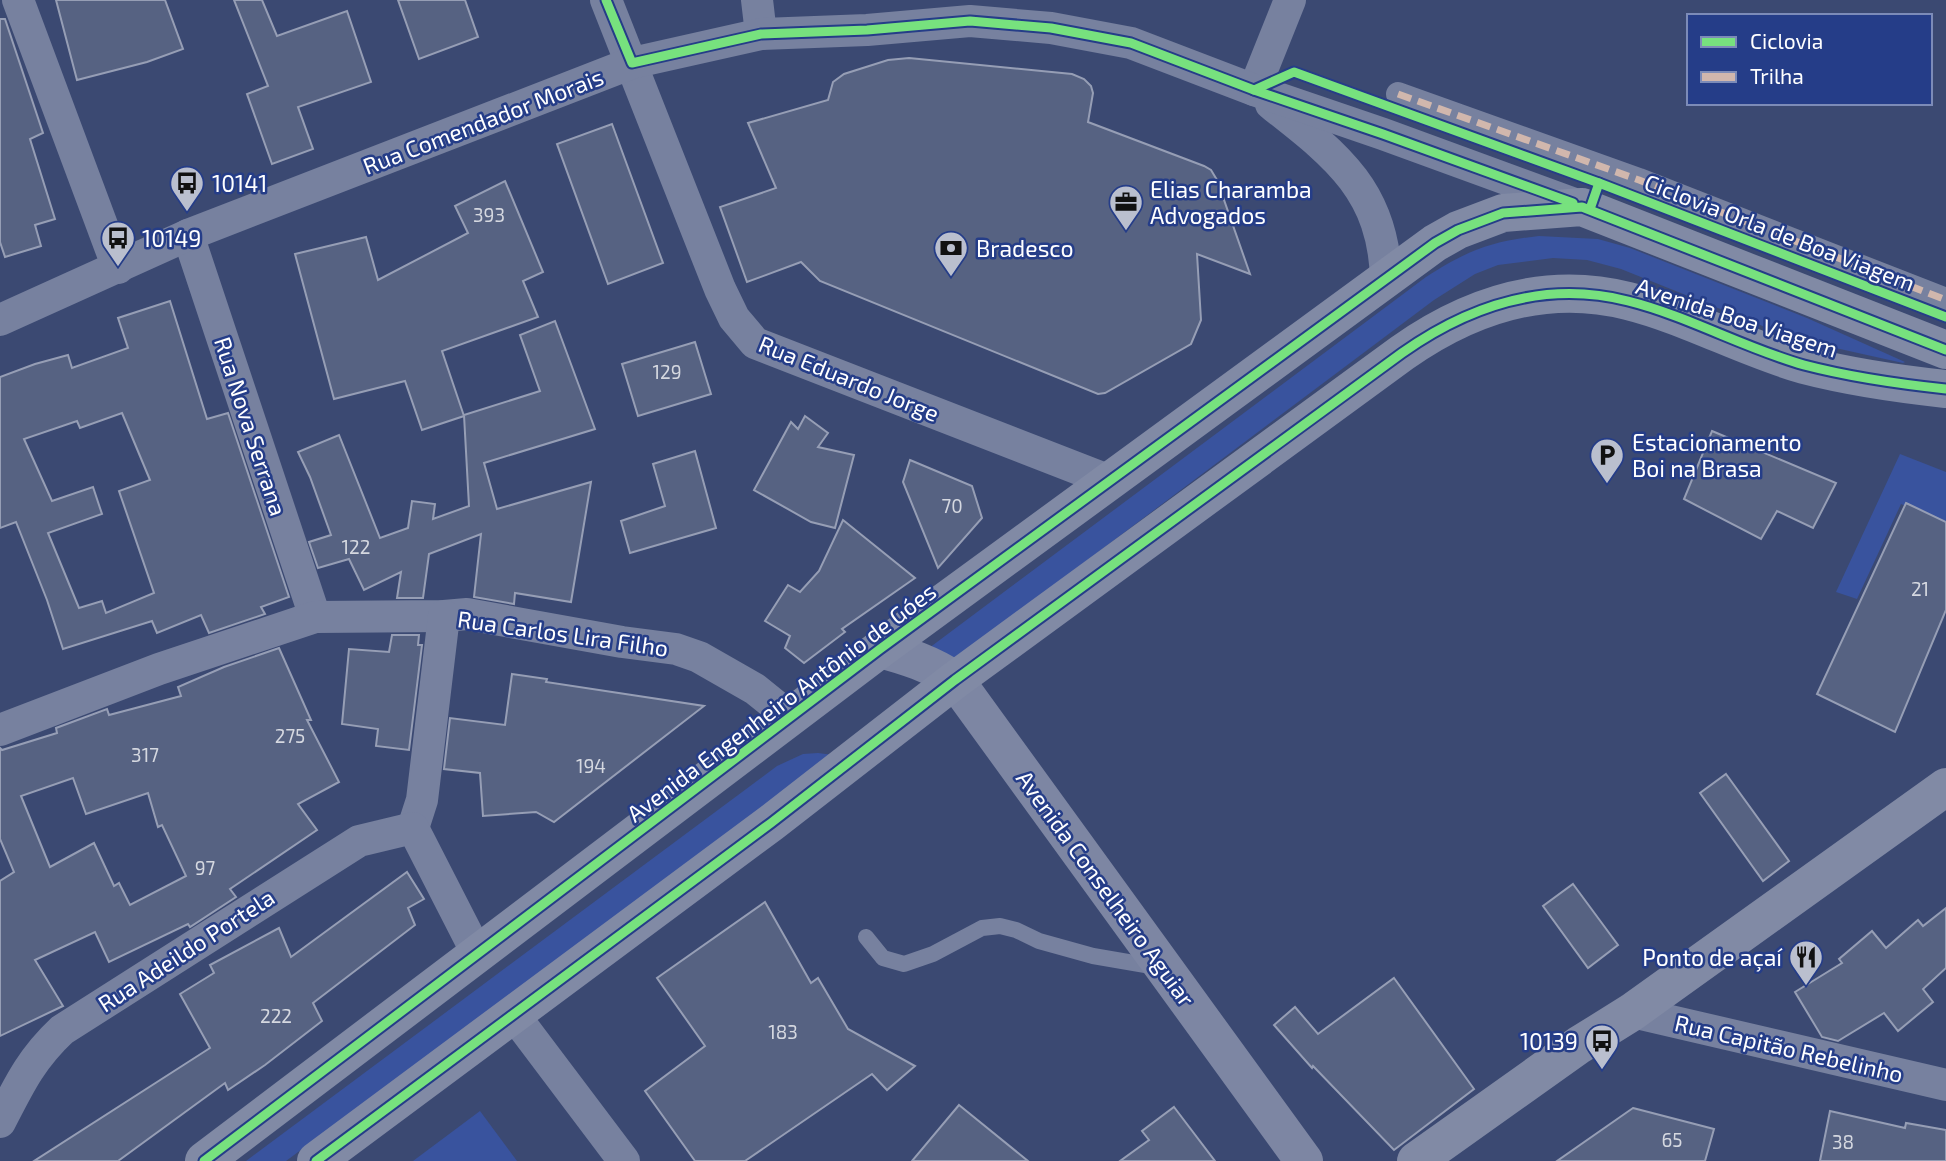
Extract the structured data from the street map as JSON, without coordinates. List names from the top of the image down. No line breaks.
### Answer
{"streets":{"main road":["Avenida Boa Viagem","Avenida Engenheiro Antônio de Góes","Avenida Conselheiro Aguiar"],"street":["Rua Comendador Morais","Rua Eduardo Jorge","Rua Nova Serrana","Rua Carlos Lira Filho","Rua Adeildo Portela","Rua Capitão Rebelinho"],"cycle path":["Ciclovia Orla de Boa Viagem"]},"crossings":[["Rua Comendador Morais","Avenida Boa Viagem"],["Rua Comendador Morais","Rua Eduardo Jorge"],["Rua Comendador Morais","Rua Nova Serrana"],["Avenida Boa Viagem","Avenida Engenheiro Antônio de Góes"],["Avenida Boa Viagem","Avenida Conselheiro Aguiar"],["Rua Eduardo Jorge","Avenida Engenheiro Antônio de Góes"],["Rua Nova Serrana","Rua Carlos Lira Filho"],["Rua Carlos Lira Filho","Avenida Engenheiro Antônio de Góes"],["Avenida Engenheiro Antônio de Góes","Avenida Conselheiro Aguiar"]],"places":{"bus stop":["10141","10149","10139"],"office":["Elias Charamba Advogados"],"bank":["Bradesco"],"parking":["Estacionamento Boi na Brasa"],"restaurant":["Ponto de açaí"]},"house_numbers":["393","129","70","122","21","275","317","194","97","222","183","65","38"],"legend":["Ciclovia","Trilha"]}
